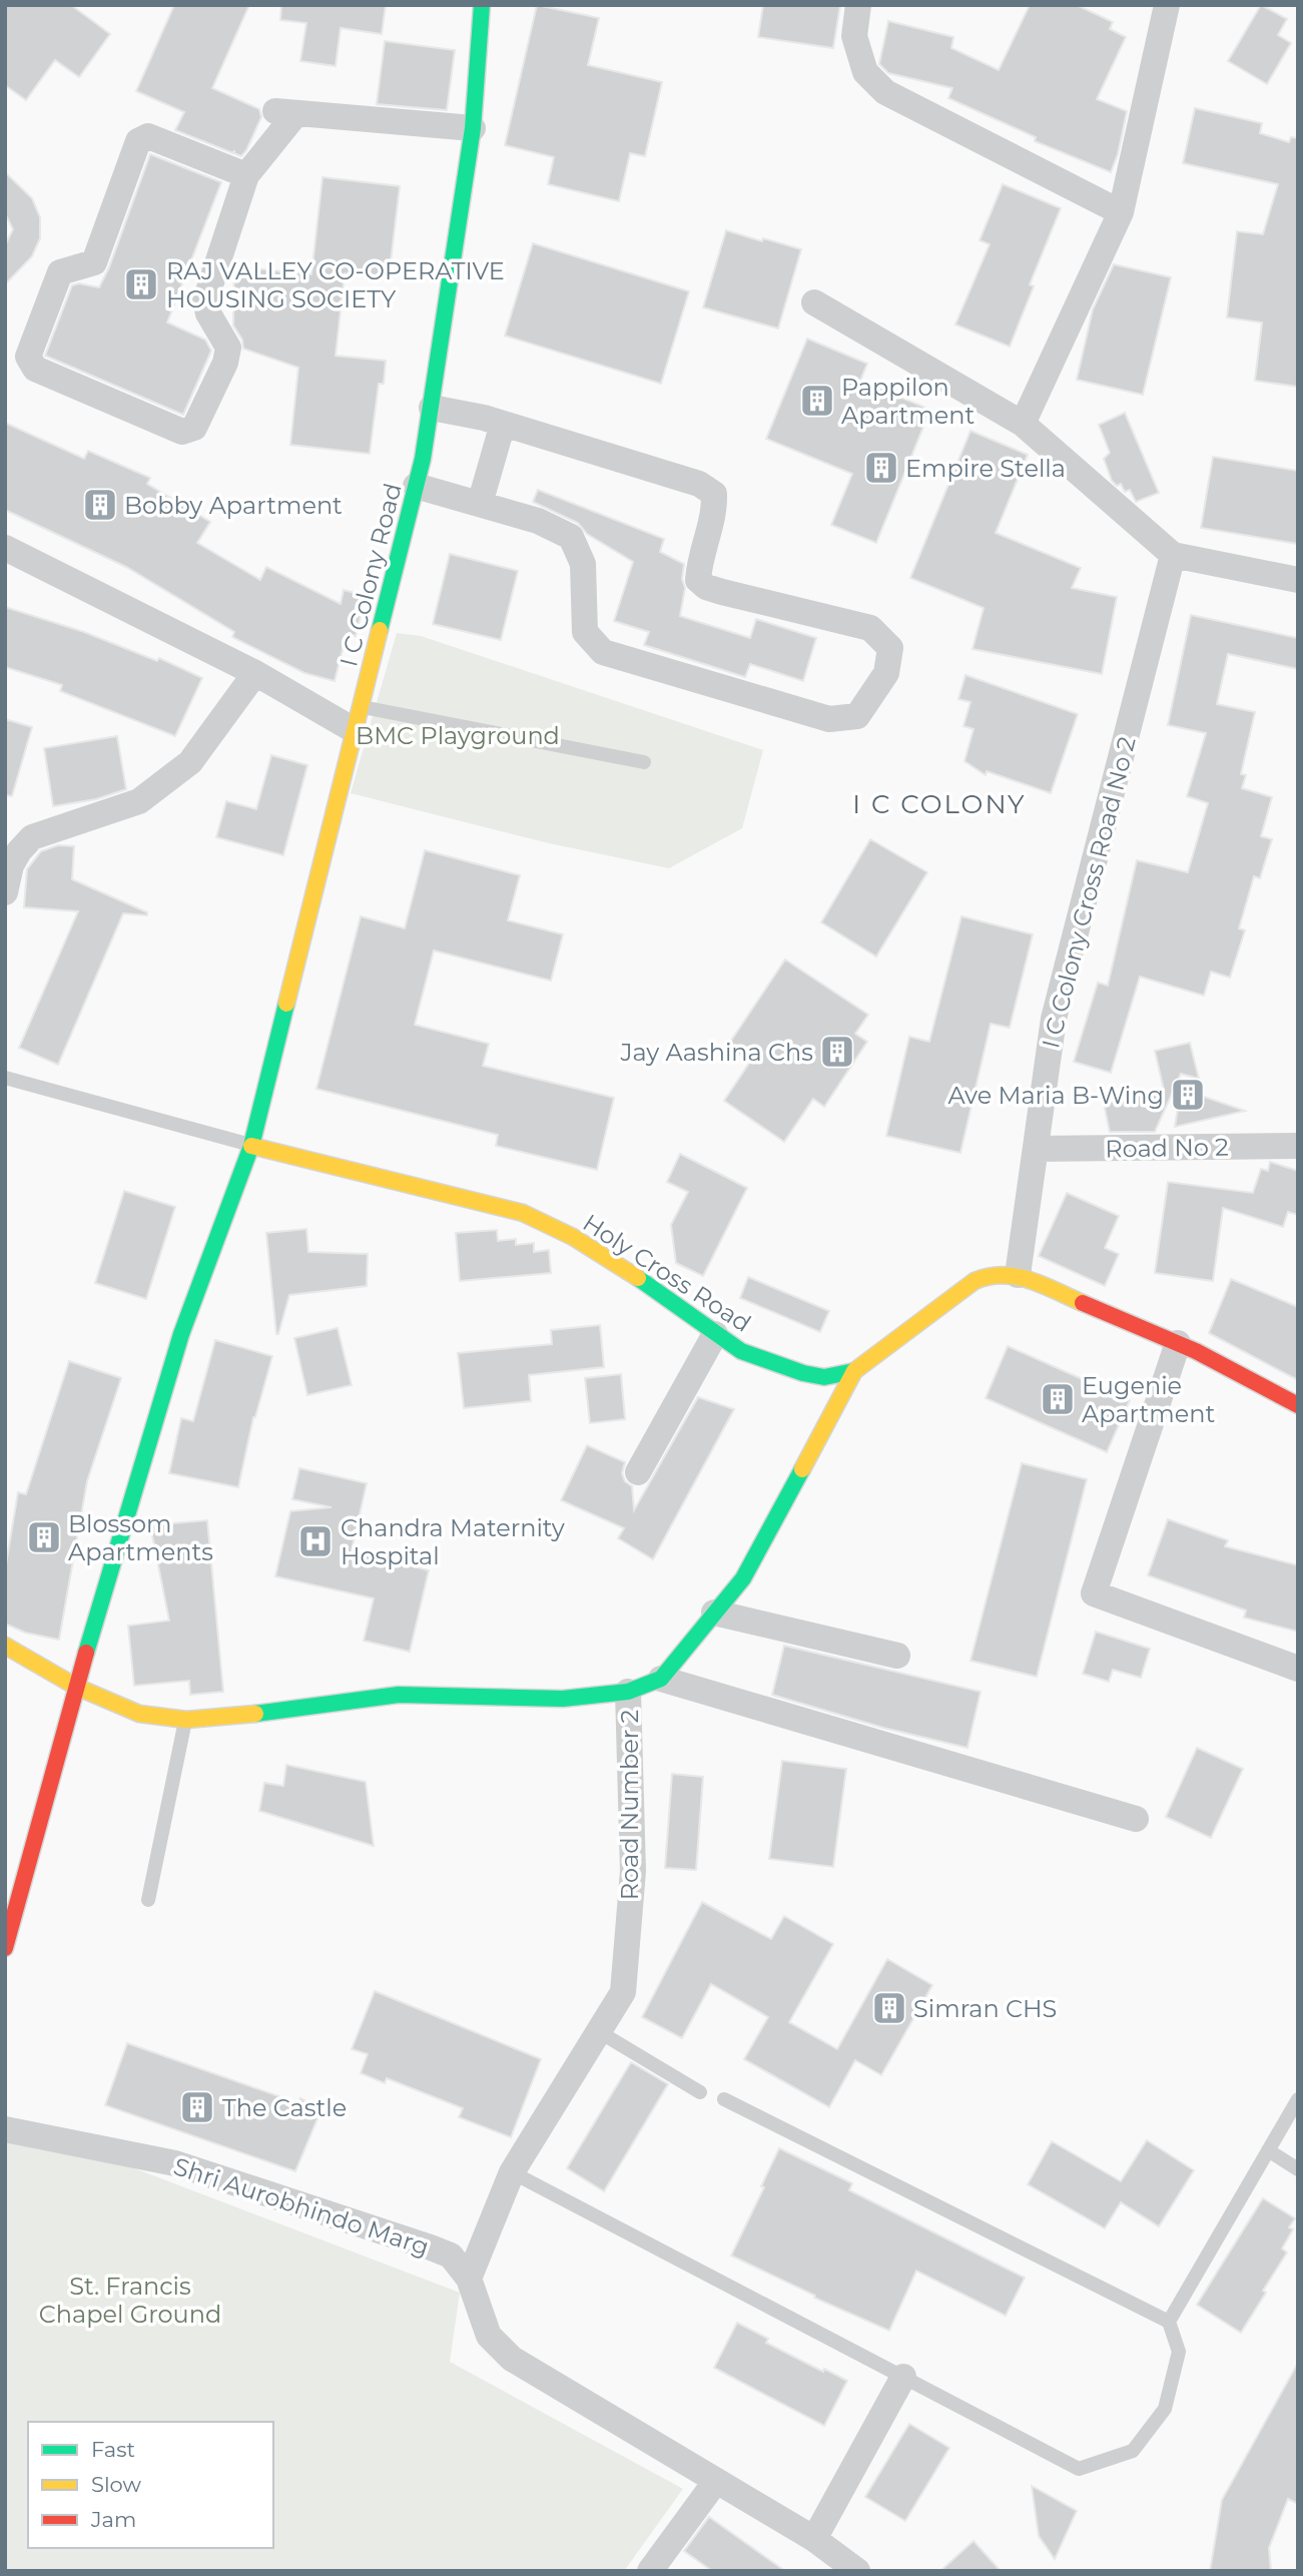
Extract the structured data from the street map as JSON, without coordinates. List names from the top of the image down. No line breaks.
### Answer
{"streets":{"street":["I C Colony Road","I C Colony Cross Road No 2","Road No 2","Holy Cross Road","Road Number 2","Shri Aurobhindo Marg"]},"crossings":[["I C Colony Road","Holy Cross Road"],["I C Colony Cross Road No 2","Road No 2"],["Holy Cross Road","Road Number 2"],["Road Number 2","Shri Aurobhindo Marg"]],"districts":["I C COLONY"],"parks":["BMC Playground","St. Francis Chapel Ground"],"places":{"building":["RAJ VALLEY CO-OPERATIVE HOUSING SOCIETY","Pappilon Apartment","Empire Stella","Bobby Apartment","Jay Aashina Chs","Ave Maria B-Wing","Eugenie Apartment","Blossom Apartments","Simran CHS","The Castle"],"hospital":["Chandra Maternity Hospital"]},"legend":["Fast","Slow","Jam"]}
